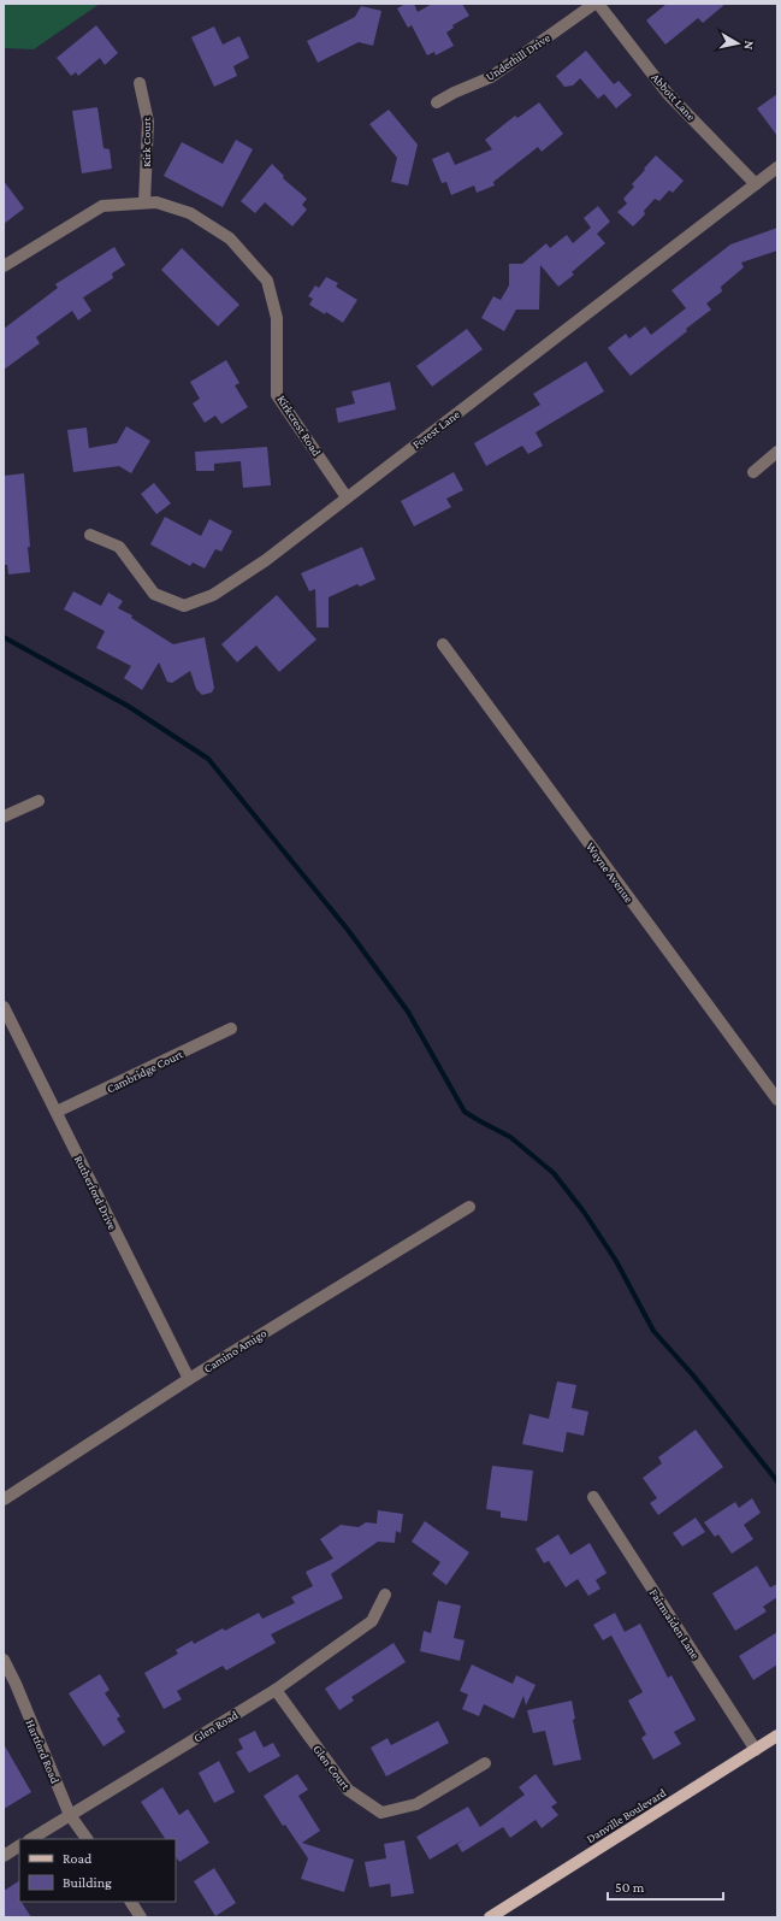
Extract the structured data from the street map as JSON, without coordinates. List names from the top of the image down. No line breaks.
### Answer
{"streets":{"main road":["Danville Boulevard"],"street":["Underhill Drive","Abbott Lane","Kirk Court","Kirkcrest Road","Forest Lane","Wayne Avenue","Cambridge Court","Rutherford Drive","Camino Amigo","Fairmaiden Lane","Glen Road","Hartford Road","Glen Court"]},"crossings":[["Abbott Lane","Forest Lane"],["Kirk Court","Kirkcrest Road"],["Kirkcrest Road","Forest Lane"],["Cambridge Court","Rutherford Drive"],["Rutherford Drive","Camino Amigo"],["Fairmaiden Lane","Danville Boulevard"],["Glen Road","Hartford Road"],["Glen Road","Glen Court"]],"legend":["Road","Building"],"scale_bar":"50 m","north":"right"}
